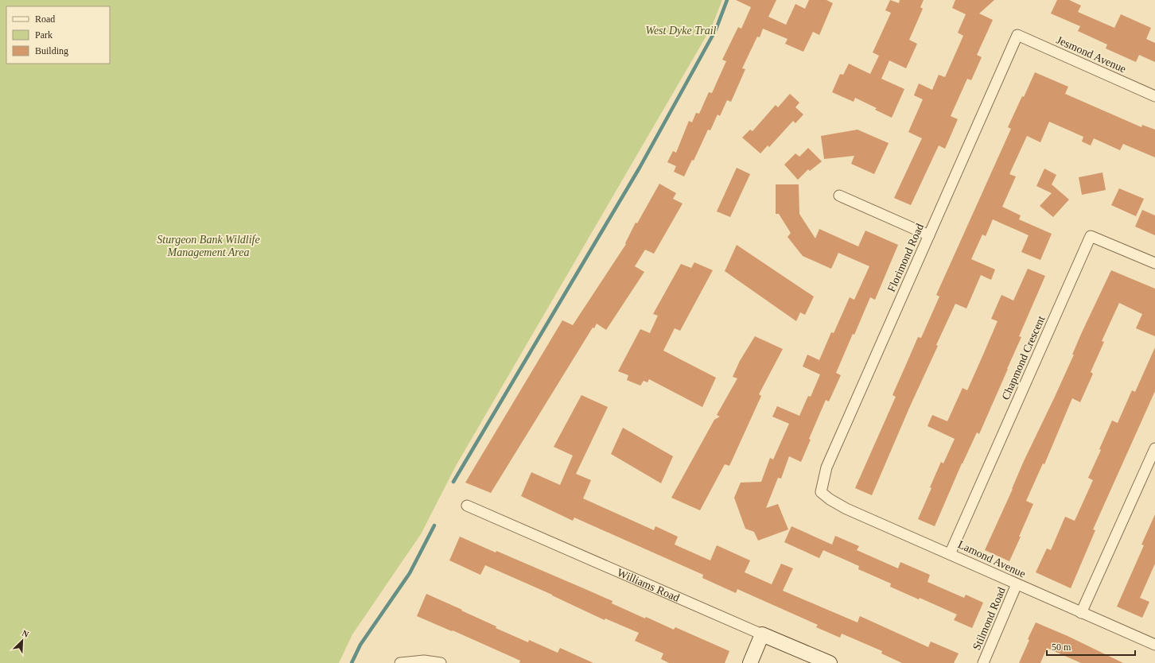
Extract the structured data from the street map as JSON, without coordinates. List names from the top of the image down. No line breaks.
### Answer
{"streets":{"street":["Jesmond Avenue","Florimond Road","Chapmond Crescent","Lamond Avenue","Williams Road","Stilmond Road"]},"crossings":[["Jesmond Avenue","Florimond Road"],["Florimond Road","Lamond Avenue"],["Chapmond Crescent","Lamond Avenue"],["Lamond Avenue","Stilmond Road"]],"parks":["West Dyke Trail","Sturgeon Bank Wildlife Management Area"],"legend":["Road","Park","Building"],"scale_bar":"50 m","north":"top right"}
